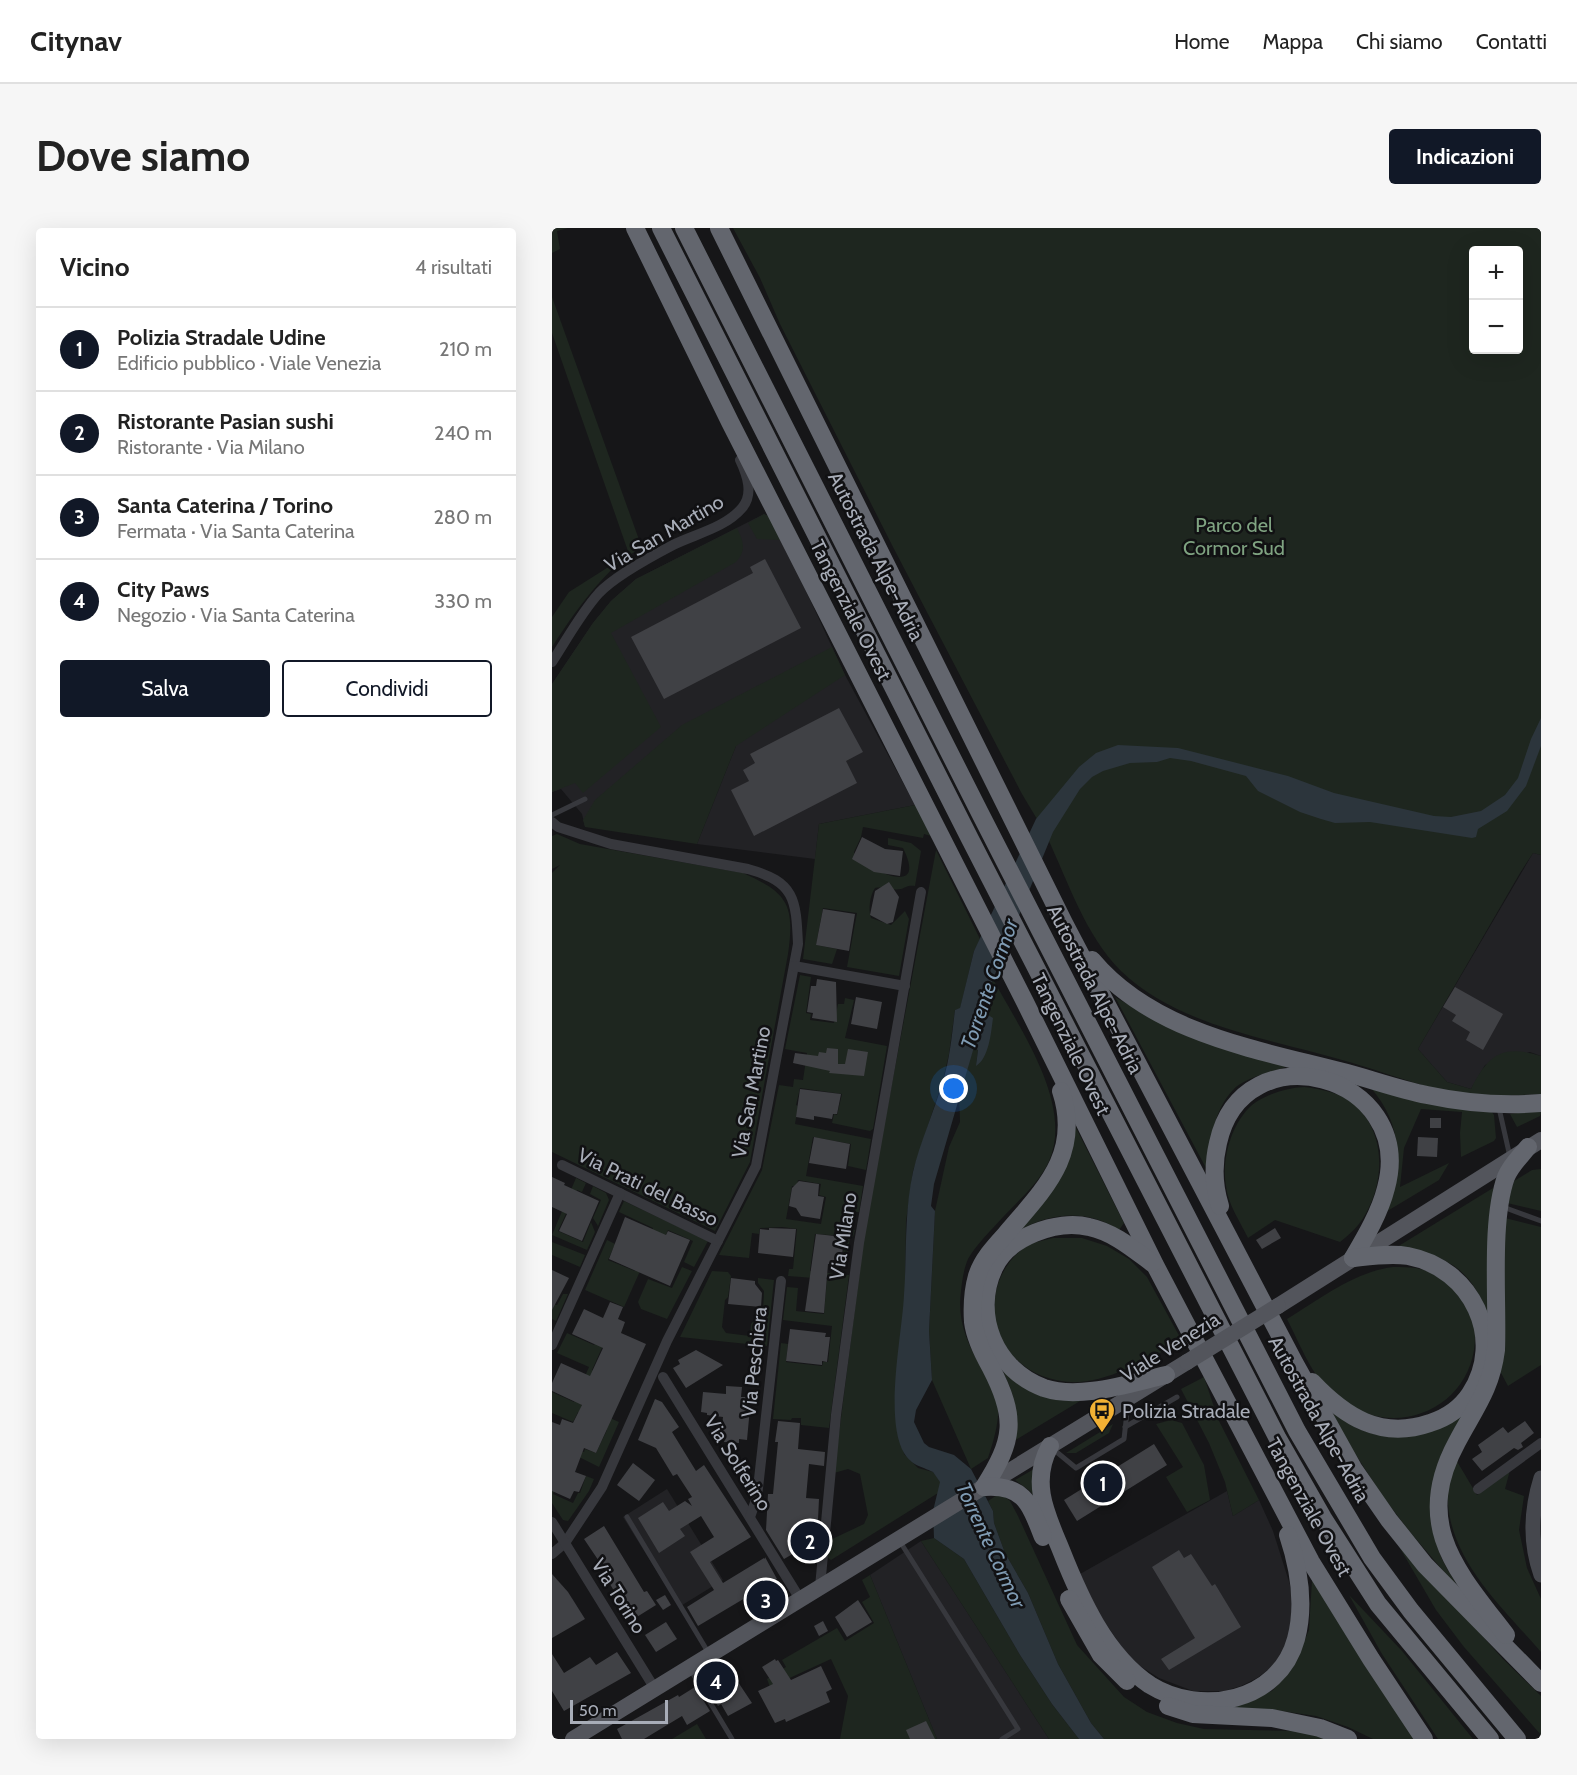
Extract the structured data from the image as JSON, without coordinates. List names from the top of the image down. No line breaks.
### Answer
{"streets":{"highway":["Autostrada Alpe-Adria","Tangenziale Ovest"],"main road":["Viale Venezia"],"street":["Via San Martino","Via Prati del Basso","Via Milano","Via Peschiera","Via Solferino","Via Torino"]},"crossings":[["Via San Martino","Tangenziale Ovest"],["Via San Martino","Via Prati del Basso"],["Via San Martino","Via Torino"],["Via Milano","Viale Venezia"],["Viale Venezia","Via Solferino"],["Viale Venezia","Via Torino"],["Via Peschiera","Via Solferino"]],"water":["Torrente Cormor"],"parks":["Parco del Cormor Sud"],"places":{"bus stop":["Polizia Stradale"]},"scale_bar":"50 m","page":{"header":"Citynav","nav":["Home","Mappa","Chi siamo","Contatti"],"buttons":["Indicazioni",["Salva","Condividi"]],"title":"Dove siamo","heading":["Vicino","4 risultati"],"map_buttons":["+","−"],"list":[{"mark":"1","name":"Polizia Stradale Udine","note":"Edificio pubblico · Viale Venezia","value":"210 m"},{"mark":"2","name":"Ristorante Pasian sushi","note":"Ristorante · Via Milano","value":"240 m"},{"mark":"3","name":"Santa Caterina / Torino","note":"Fermata · Via Santa Caterina","value":"280 m"},{"mark":"4","name":"City Paws","note":"Negozio · Via Santa Caterina","value":"330 m"}],"pins":["1","2","3","4"],"scale":"50 m"}}
